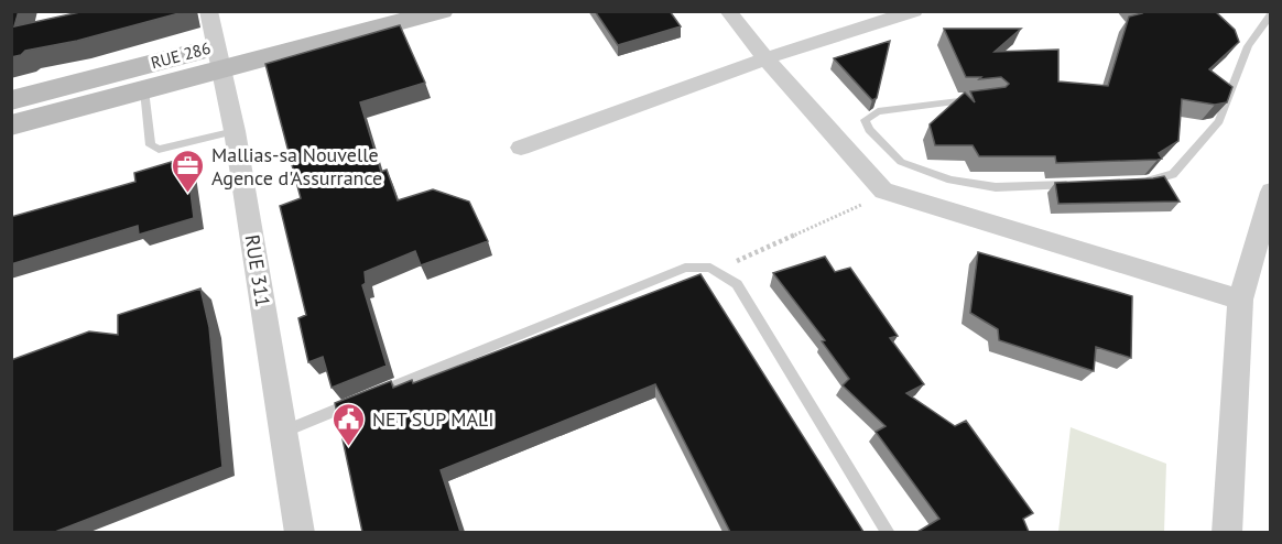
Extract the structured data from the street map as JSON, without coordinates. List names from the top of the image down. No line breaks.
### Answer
{"streets":{"street":["RUE 286","RUE 311"]},"crossings":[["RUE 286","RUE 311"]],"places":{"office":["Mallias-sa Nouvelle Agence d'Assurrance"],"public building":["NET SUP MALI"]}}
